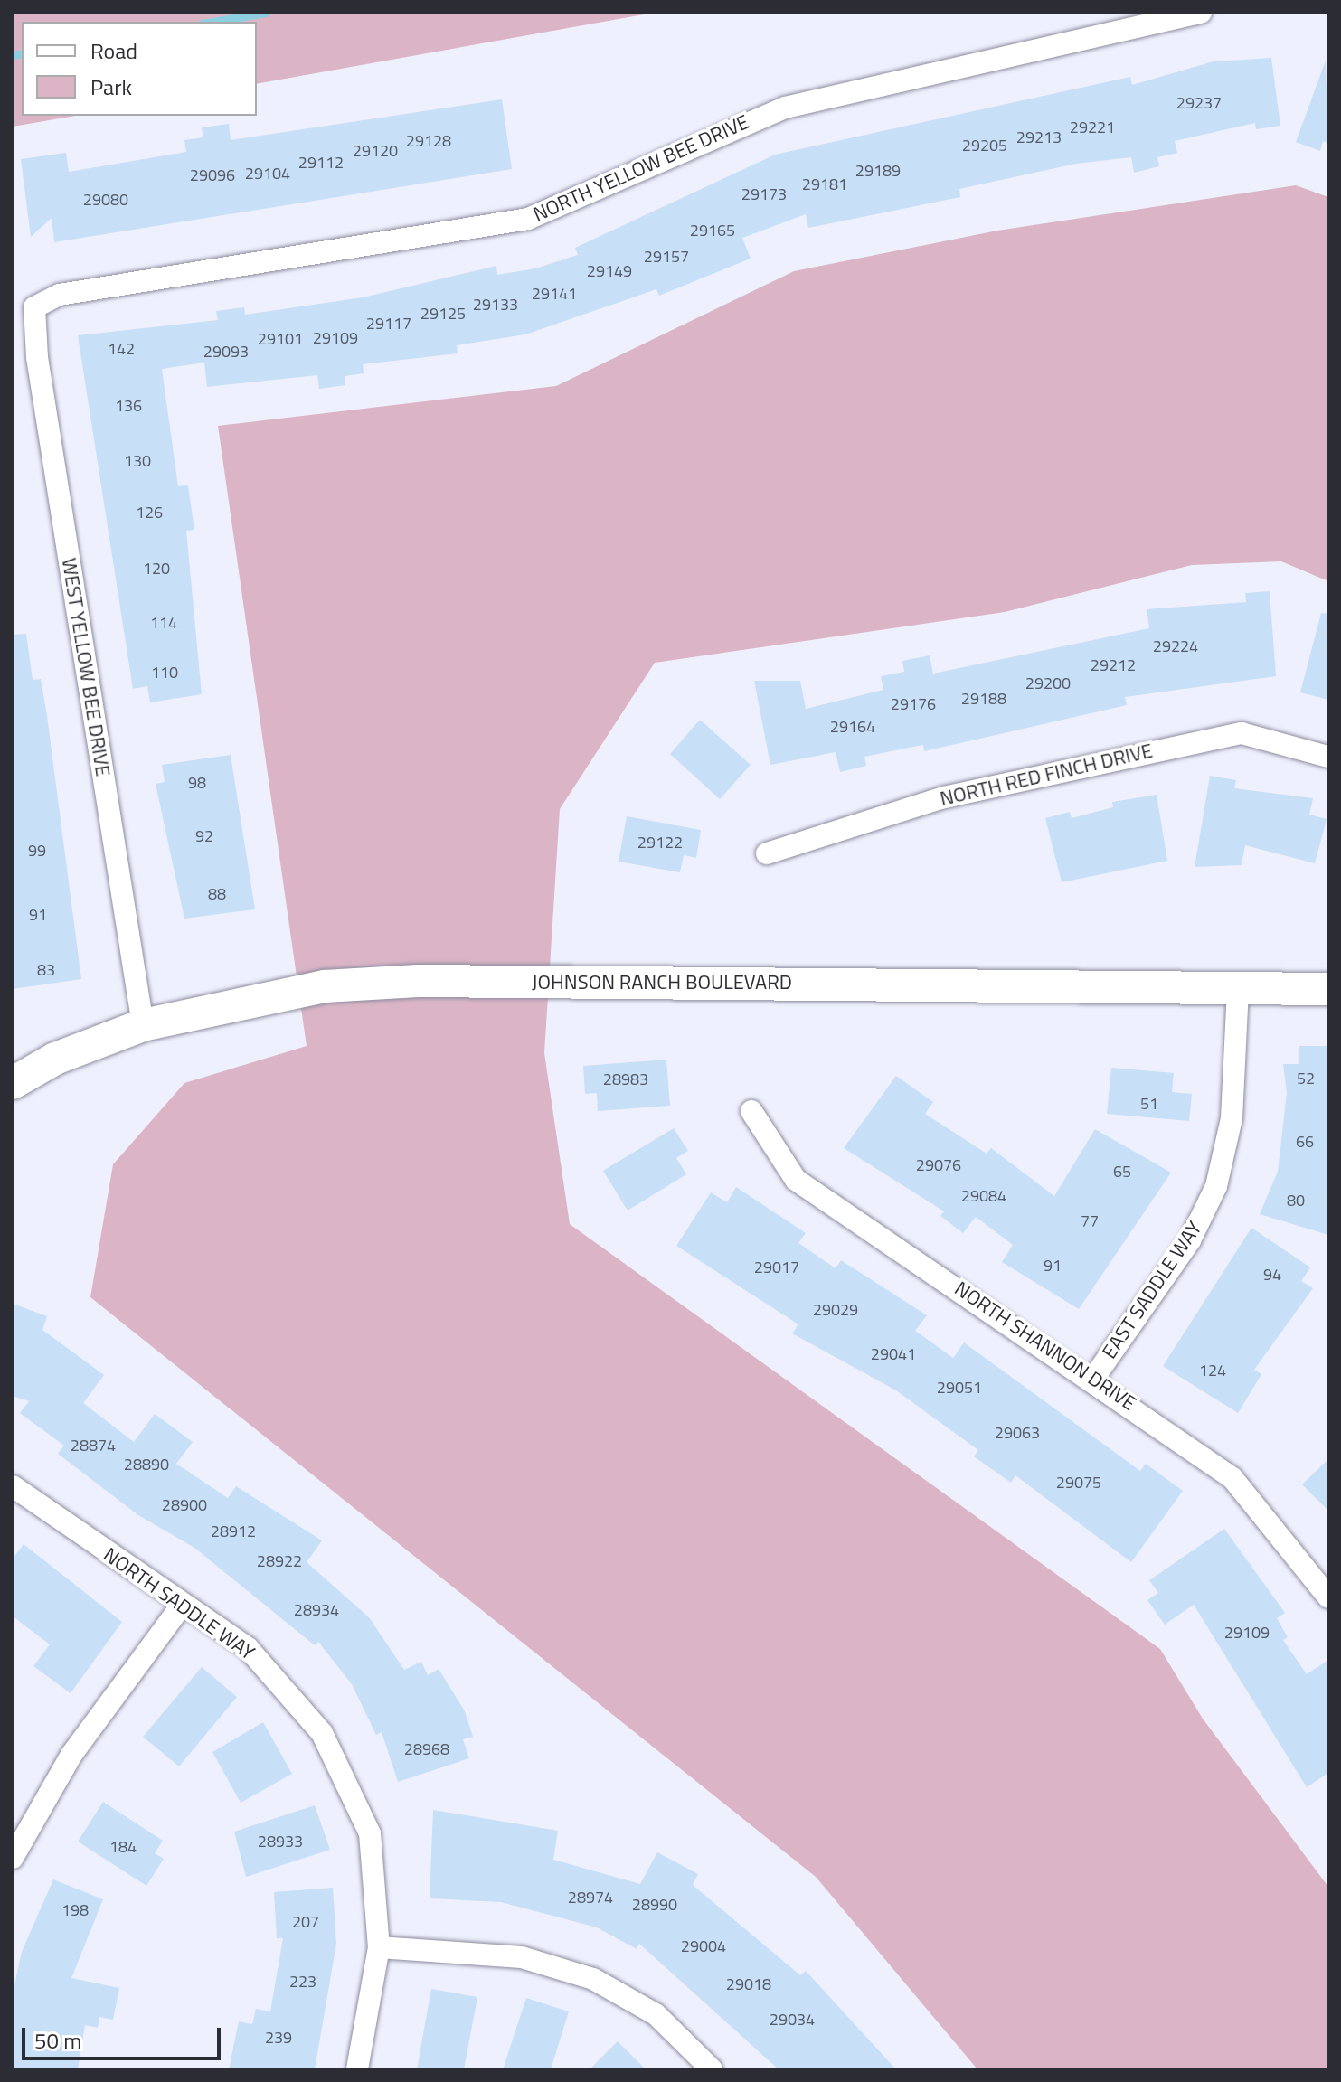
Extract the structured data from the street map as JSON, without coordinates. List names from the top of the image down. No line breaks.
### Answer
{"streets":{"street":["NORTH YELLOW BEE DRIVE","WEST YELLOW BEE DRIVE","NORTH RED FINCH DRIVE","JOHNSON RANCH BOULEVARD","EAST SADDLE WAY","NORTH SHANNON DRIVE","NORTH SADDLE WAY"]},"crossings":[["NORTH YELLOW BEE DRIVE","WEST YELLOW BEE DRIVE"],["WEST YELLOW BEE DRIVE","JOHNSON RANCH BOULEVARD"],["JOHNSON RANCH BOULEVARD","EAST SADDLE WAY"],["EAST SADDLE WAY","NORTH SHANNON DRIVE"]],"house_numbers":["29237","29221","29213","29128","29205","29120","29112","29189","29104","29096","29181","29173","29080","29165","29157","29149","29141","29133","29125","29117","29109","29101","142","29093","136","130","126","120","114","29224","29212","110","29200","29188","29176","29164","98","92","29122","99","88","91","83","52","28983","51","66","29076","65","29084","80","77","91","29017","94","29029","29041","124","29051","29063","28874","28890","29075","28900","28912","28922","28934","29109","28968","28933","184","28974","28990","198","207","29004","223","29018","29034","239"],"legend":["Road","Park"],"scale_bar":"50 m"}
